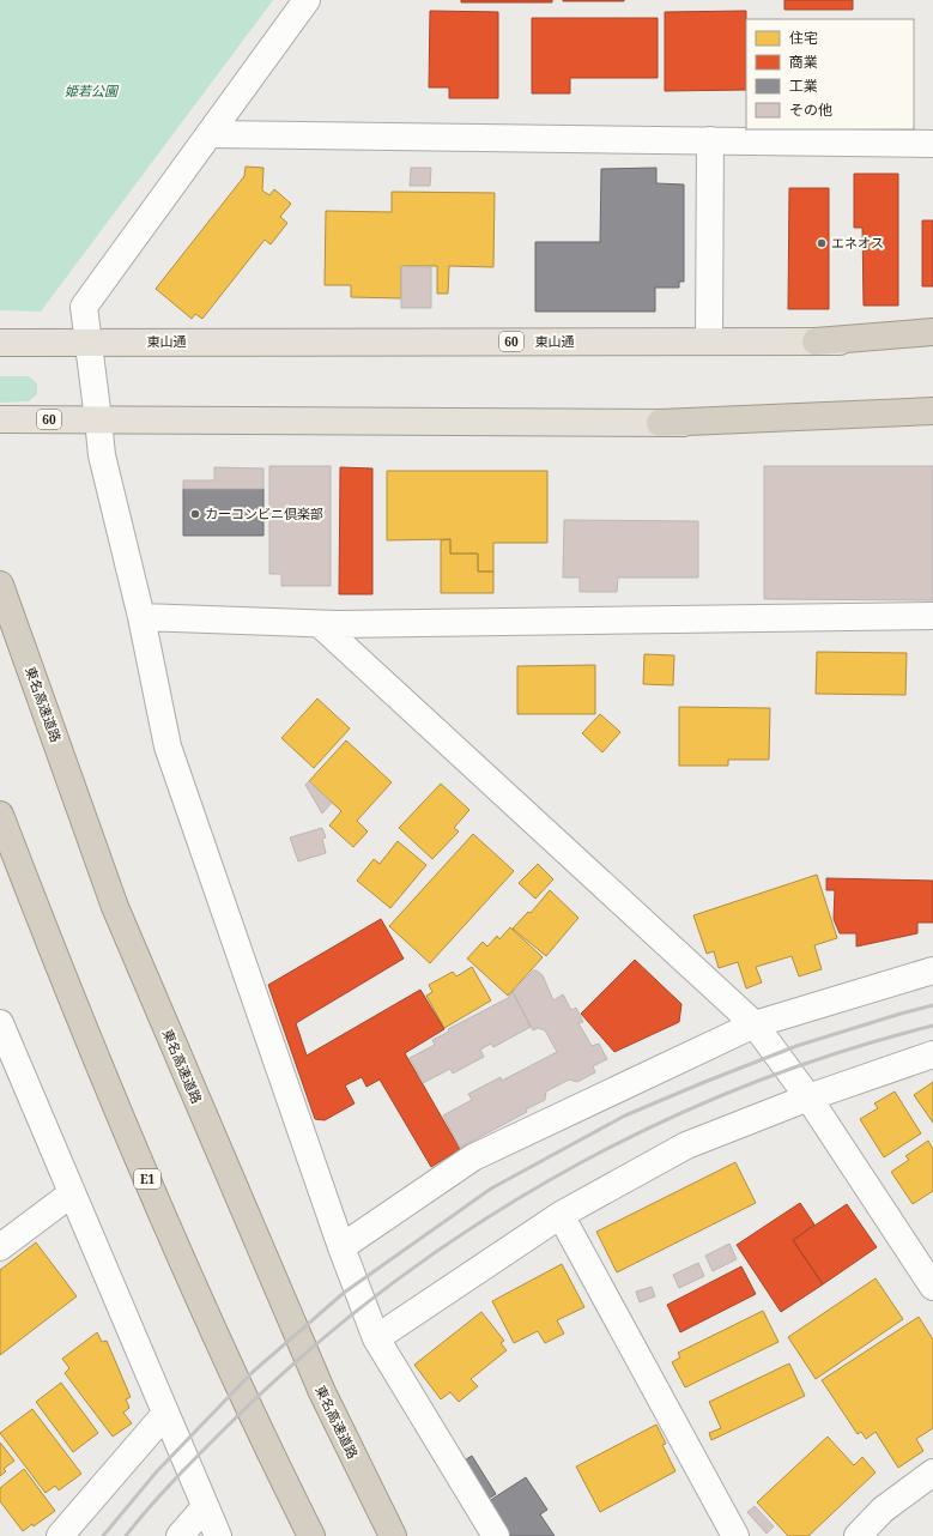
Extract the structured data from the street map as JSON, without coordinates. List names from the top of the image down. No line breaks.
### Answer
{"streets":{"highway":["東名高速道路","E1"],"main road":["東山通","60"]},"crossings":[["東山通","60"]],"parks":["姫若公園"],"places":["エネオス","カーコンビニ倶楽部"],"legend":["住宅","商業","工業","その他"]}
